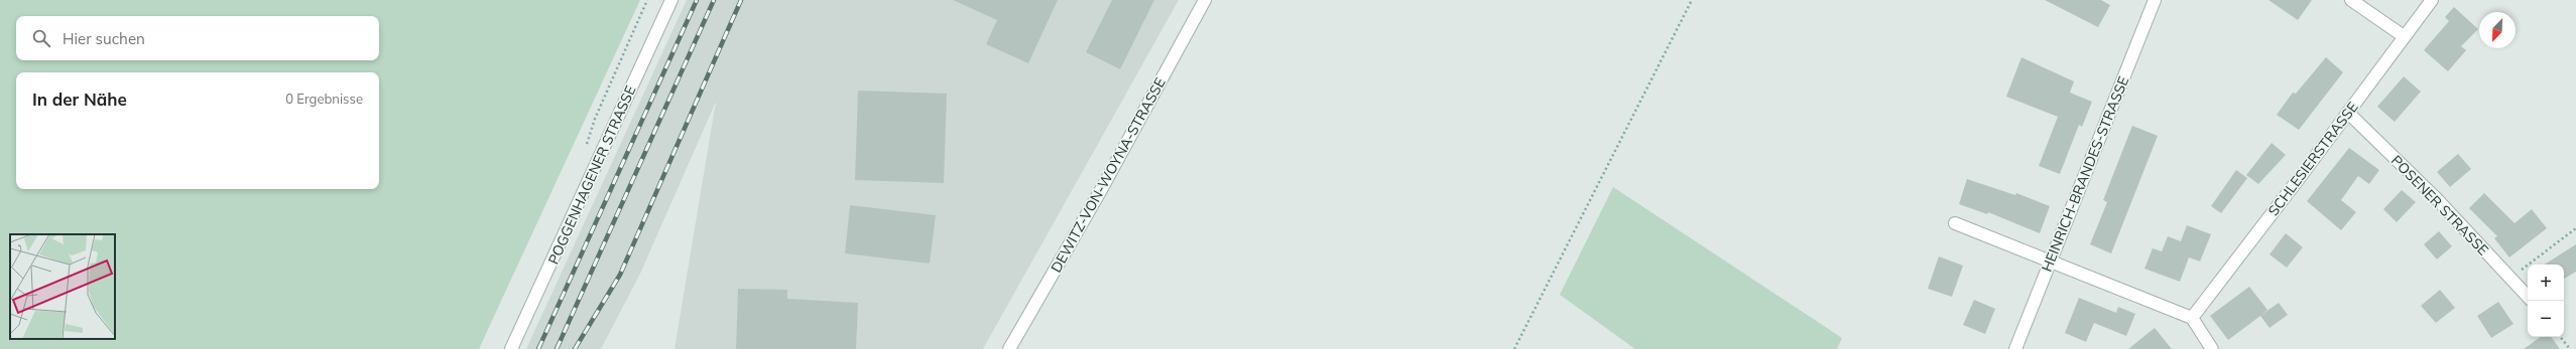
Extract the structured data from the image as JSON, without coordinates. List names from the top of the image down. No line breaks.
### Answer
{"streets":{"street":["SCHLESIERSTRASSE","HEINRICH-BRANDES-STRASSE","POGGENHAGENER STRASSE","DEWITZ-VON-WOYNA-STRASSE","POSENER STRASSE"]},"crossings":[["SCHLESIERSTRASSE","POSENER STRASSE"]],"north":"bottom left","page":{"search":"Hier suchen","heading":["In der Nähe","0 Ergebnisse"],"map_buttons":["+","−"]}}
